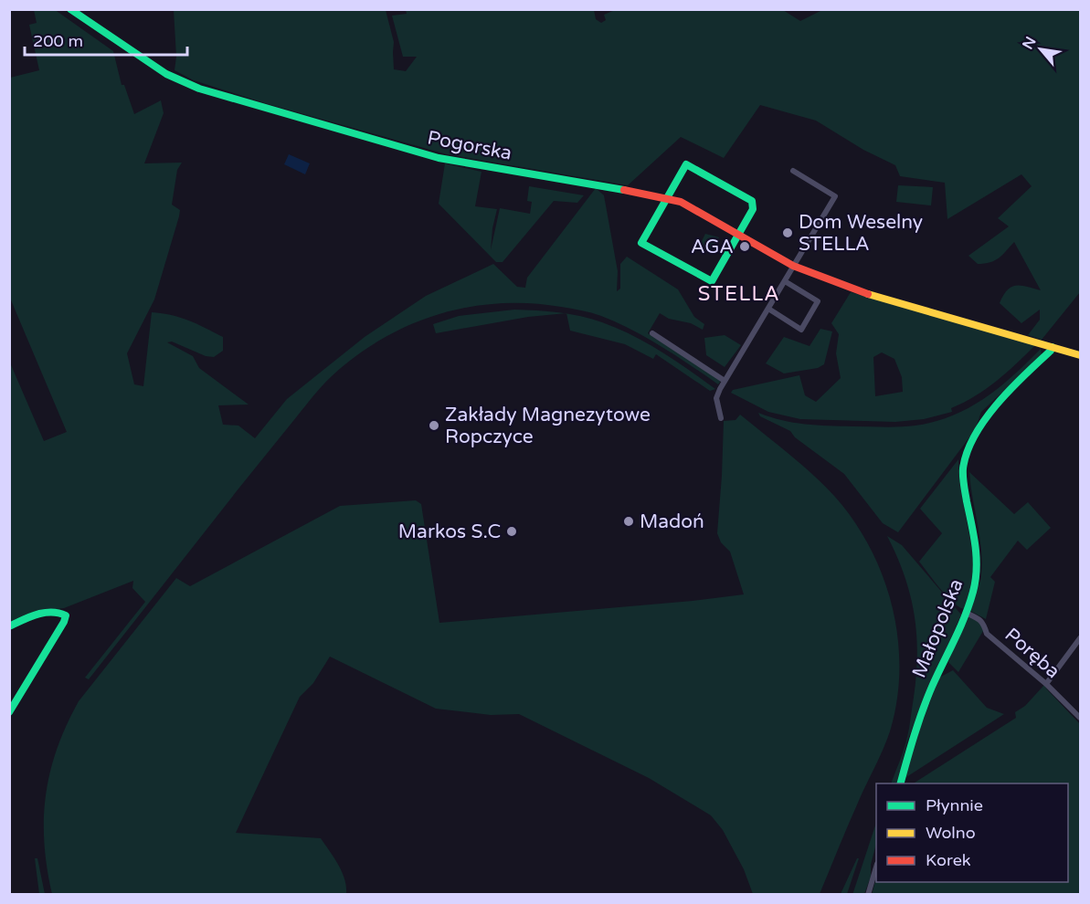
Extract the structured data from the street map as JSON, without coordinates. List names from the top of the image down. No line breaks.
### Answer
{"streets":{"street":["Pogorska","Małopolska","Poręba"]},"crossings":[["Pogorska","Małopolska"],["Małopolska","Poręba"]],"districts":["STELLA"],"places":["Dom Weselny STELLA","AGA","Zakłady Magnezytowe Ropczyce","Madoń","Markos S.C"],"legend":["Płynnie","Wolno","Korek"],"scale_bar":"200 m","north":"top left"}
